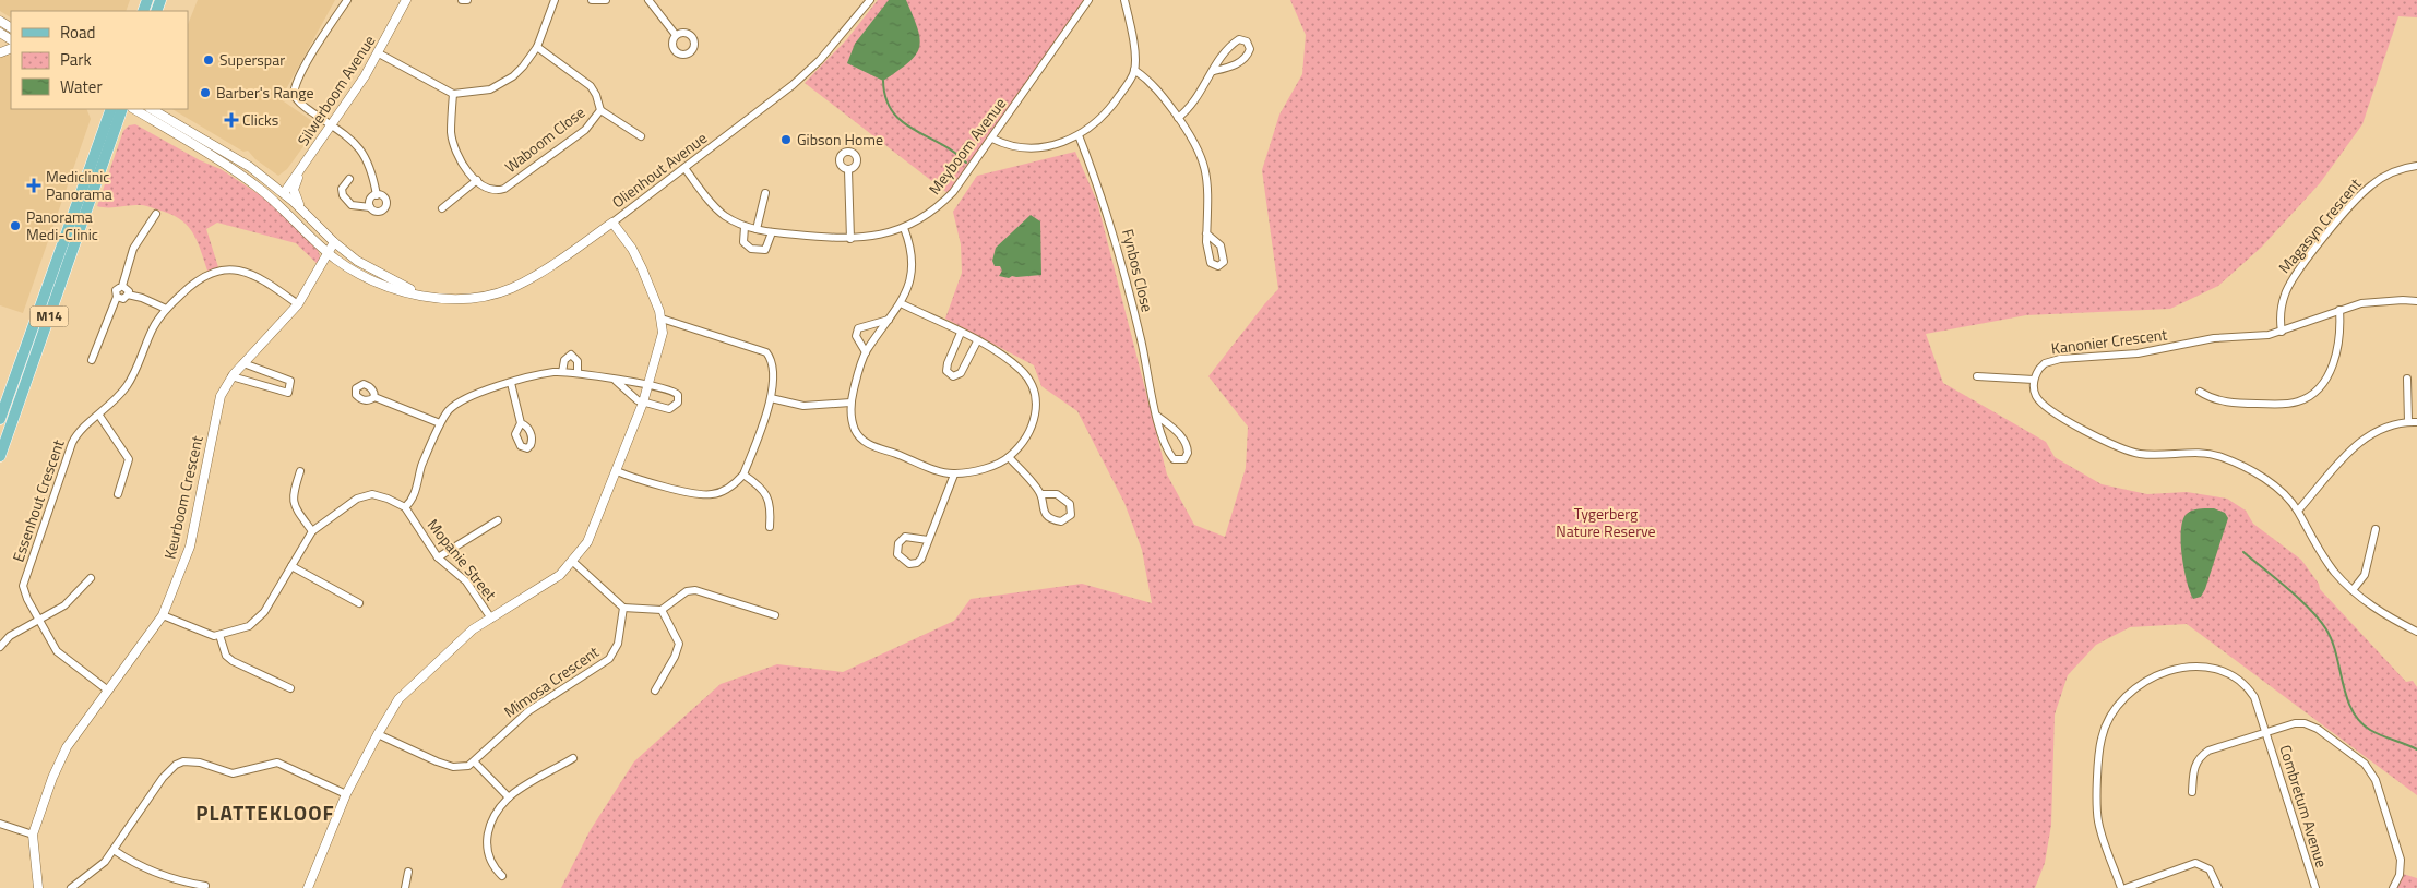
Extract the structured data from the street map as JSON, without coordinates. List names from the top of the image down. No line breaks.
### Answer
{"streets":{"main road":["M14"],"street":["Silwerboom Avenue","Waboom Close","Meyboom Avenue","Olienhout Avenue","Magasyn Crescent","Fynbos Close","Kanonier Crescent","Keurboom Crescent","Essenhout Crescent","Mopanie Street","Mimosa Crescent","Combretum Avenue"]},"crossings":[["Silwerboom Avenue","Olienhout Avenue"],["Meyboom Avenue","Olienhout Avenue"],["Olienhout Avenue","Keurboom Crescent"],["Magasyn Crescent","Kanonier Crescent"],["Keurboom Crescent","Essenhout Crescent"]],"districts":["PLATTEKLOOF"],"parks":["Tygerberg Nature Reserve"],"places":{"other":["Superspar","Barber's Range","Gibson Home","Panorama Medi-Clinic"],"health":["Clicks","Mediclinic Panorama"]},"legend":["Road","Park","Water"]}
